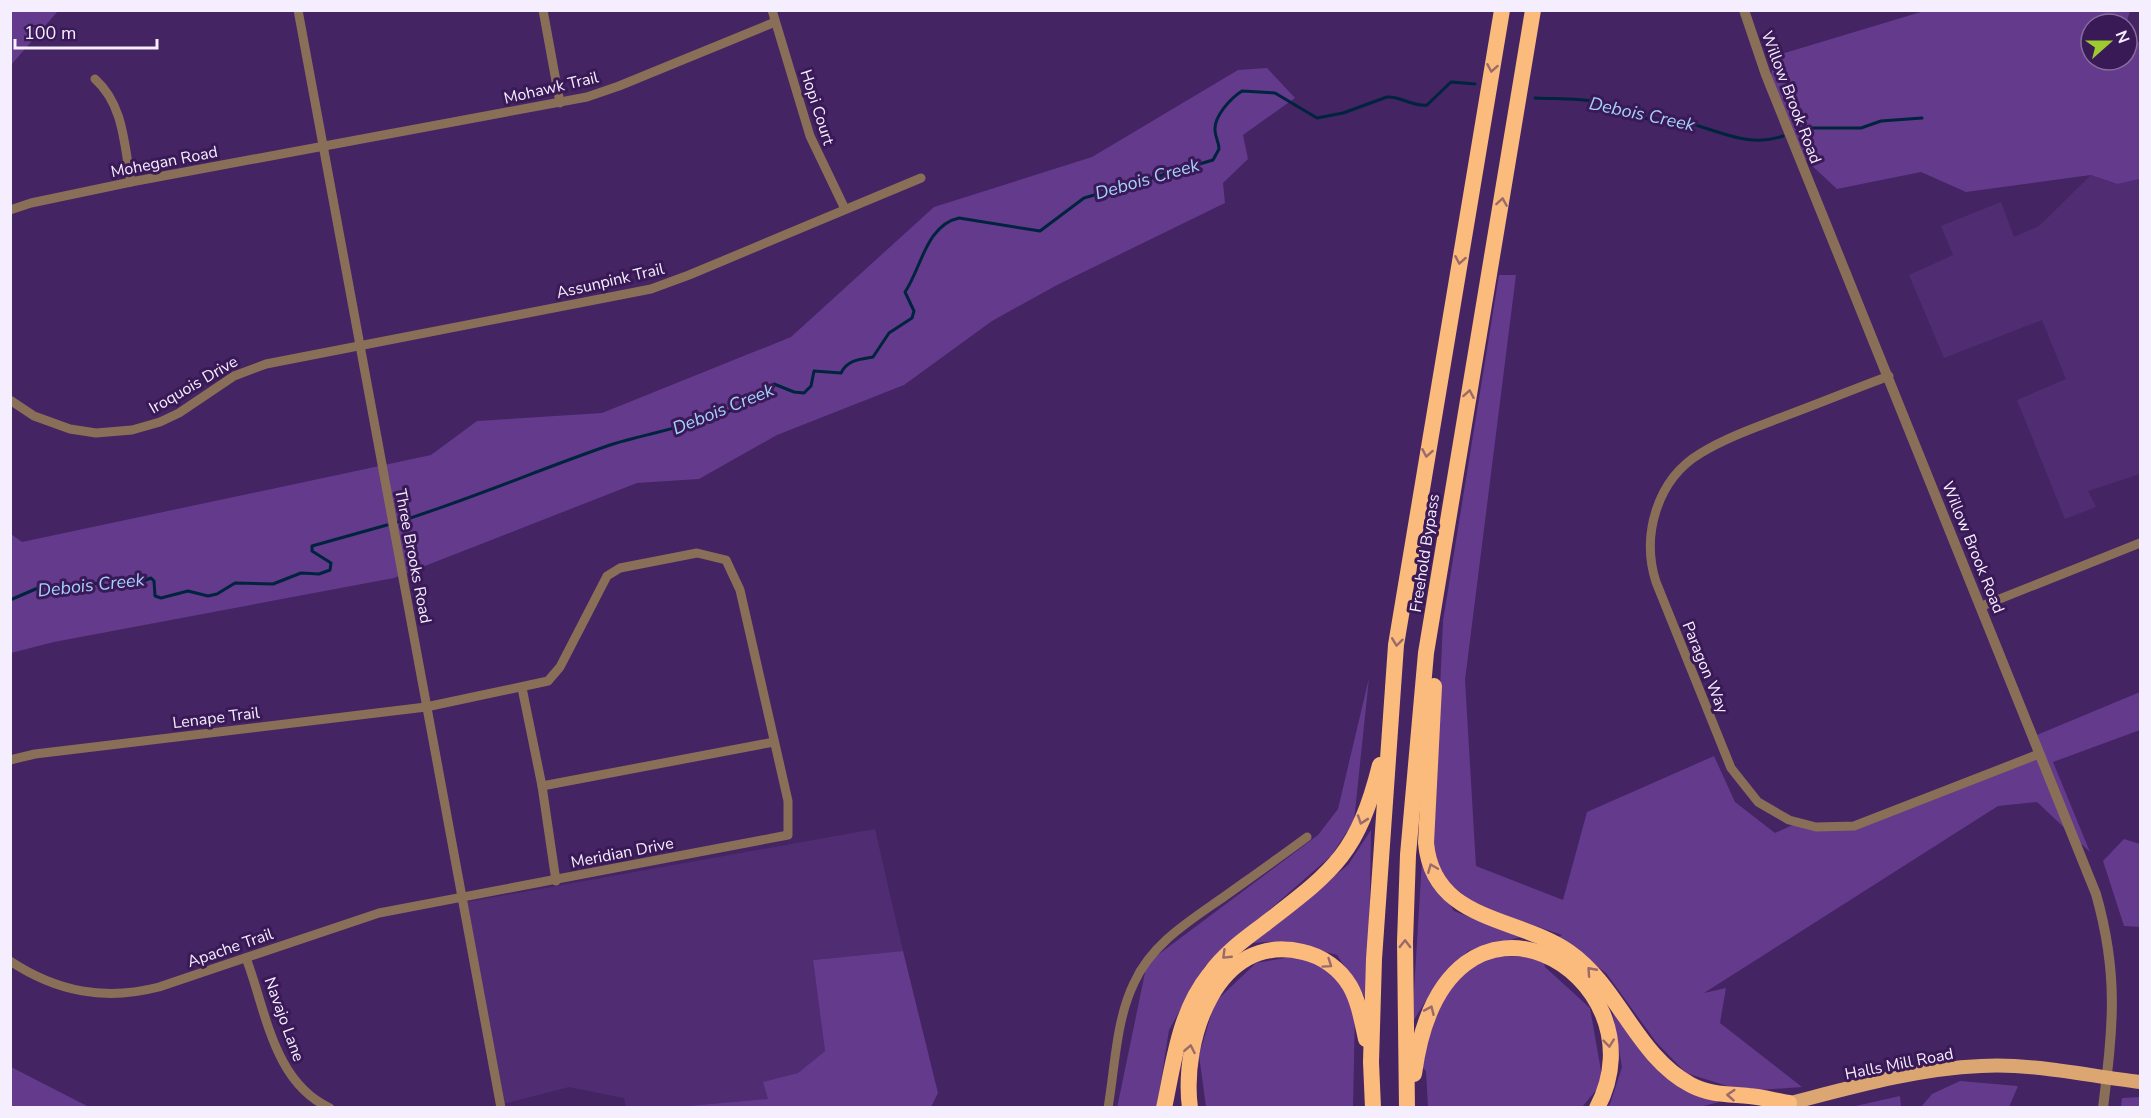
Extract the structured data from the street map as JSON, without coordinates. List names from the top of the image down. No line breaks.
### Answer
{"streets":{"highway":["Freehold Bypass"],"main road":["Halls Mill Road"],"street":["Mohawk Trail","Willow Brook Road","Hopi Court","Mohegan Road","Assunpink Trail","Iroquois Drive","Three Brooks Road","Paragon Way","Lenape Trail","Meridian Drive","Apache Trail","Navajo Lane"]},"crossings":[["Mohawk Trail","Hopi Court"],["Mohawk Trail","Mohegan Road"],["Mohawk Trail","Three Brooks Road"],["Willow Brook Road","Paragon Way"],["Willow Brook Road","Halls Mill Road"],["Hopi Court","Assunpink Trail"],["Mohegan Road","Three Brooks Road"],["Assunpink Trail","Iroquois Drive"],["Assunpink Trail","Three Brooks Road"],["Iroquois Drive","Three Brooks Road"],["Three Brooks Road","Lenape Trail"],["Three Brooks Road","Meridian Drive"],["Three Brooks Road","Apache Trail"],["Lenape Trail","Meridian Drive"],["Meridian Drive","Apache Trail"],["Apache Trail","Navajo Lane"]],"water":["Debois Creek"],"scale_bar":"100 m","north":"right"}
